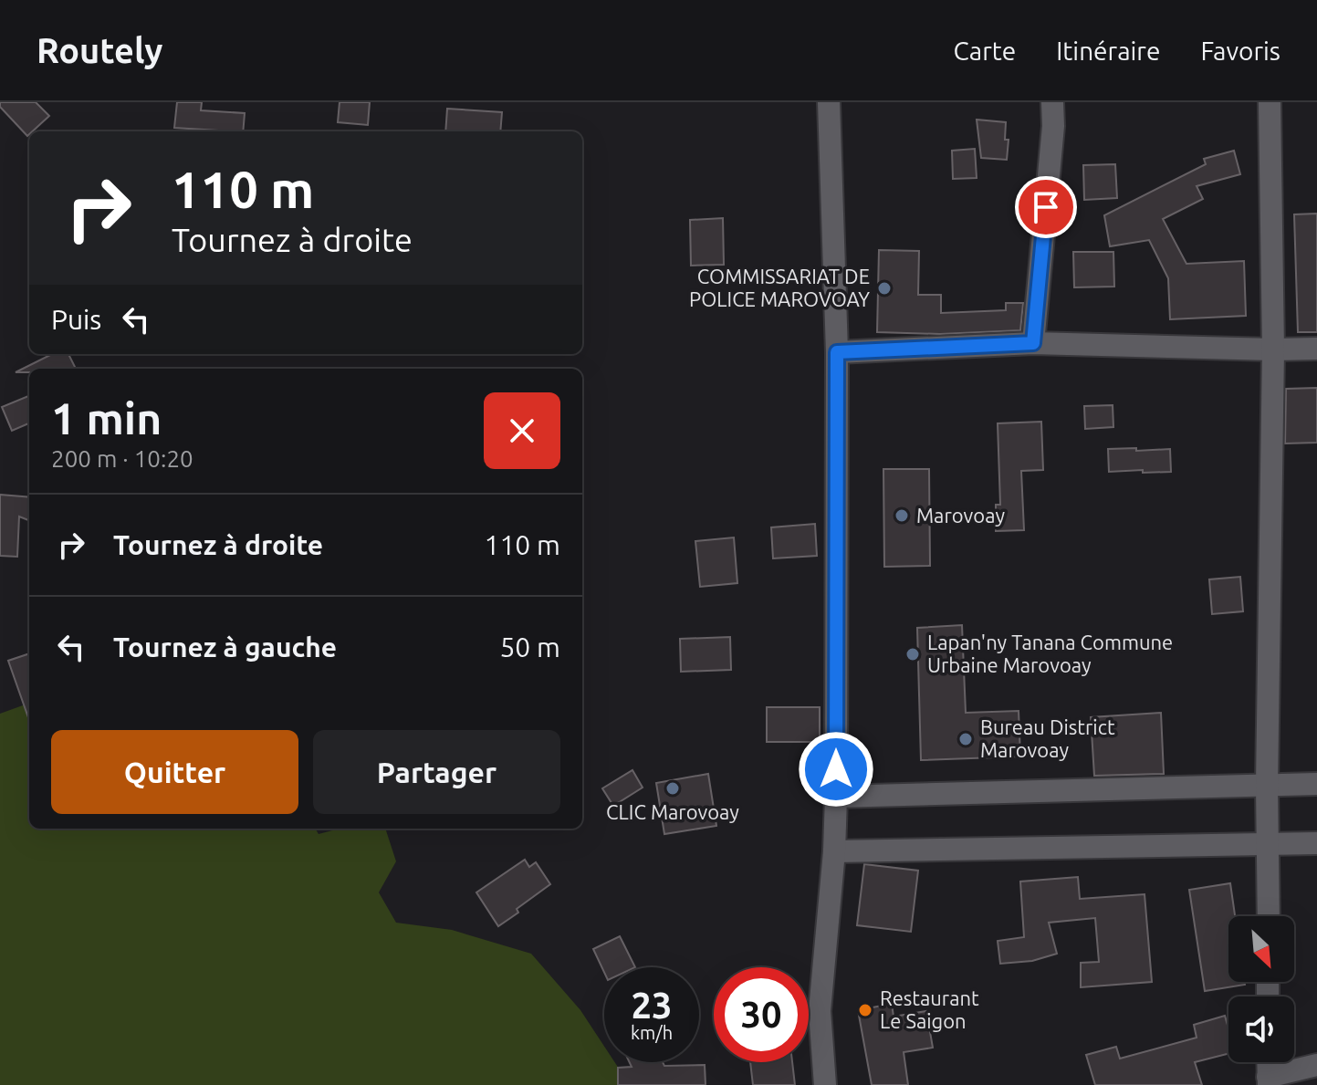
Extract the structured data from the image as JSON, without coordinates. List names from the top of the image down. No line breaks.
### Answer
{"places":["COMMISSARIAT DE POLICE MAROVOAY","Marovoay","Lapan'ny Tanana Commune Urbaine Marovoay","Bureau District Marovoay","CLIC Marovoay","Restaurant Le Saigon"],"north":"bottom right","page":{"header":"Routely","nav":["Carte","Itinéraire","Favoris"],"turn":["110 m","Tournez à droite"],"then":"Puis","heading":["1 min","200 m · 10:20"],"list":[{"name":"Tournez à droite","value":"110 m"},{"name":"Tournez à gauche","value":"50 m"}],"buttons":["Quitter","Partager"],"speed":"23 km/h","limit":"30"}}
